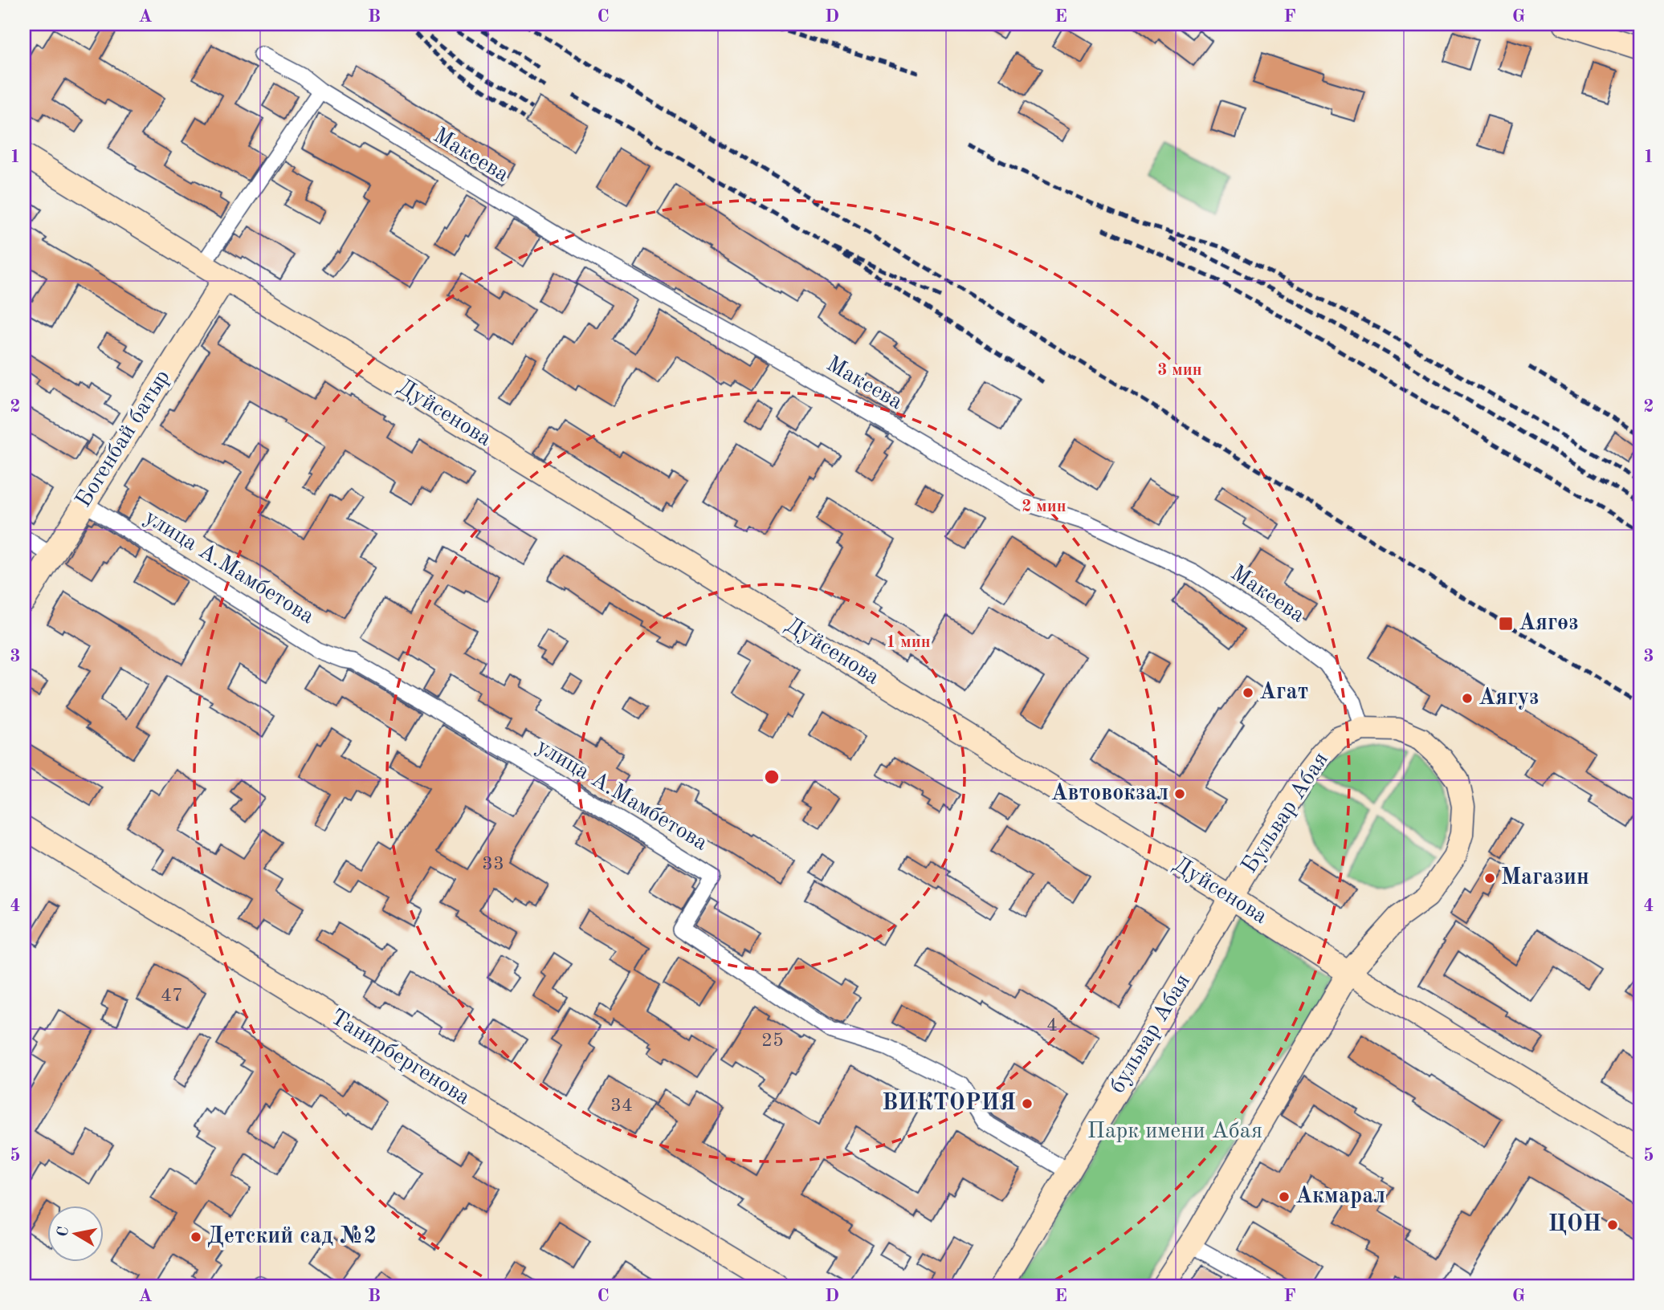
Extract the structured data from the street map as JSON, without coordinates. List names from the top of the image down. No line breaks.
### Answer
{"streets":{"street":["Макеева","Дуйсенова","Богенбай батыр","улица А.Мамбетова","Бульвар Абая","бульвар Абая","Танирбергенова"]},"crossings":[["Макеева","Бульвар Абая"],["Дуйсенова","Богенбай батыр"],["Дуйсенова","Бульвар Абая"],["Дуйсенова","бульвар Абая"],["Богенбай батыр","улица А.Мамбетова"],["улица А.Мамбетова","бульвар Абая"],["Бульвар Абая","бульвар Абая"]],"parks":["Парк имени Абая"],"places":{"transit":["Аягөз"],"other":["Агат","Аягуз","Автовокзал","Магазин","ВИКТОРИЯ","Акмарал","ЦОН","Детский сад №2"]},"house_numbers":["33","47","4","25","34"],"north":"left","grid":{"columns":["A","B","C","D","E","F","G"],"rows":["1","2","3","4","5"]},"rings":["3 мин","2 мин","1 мин"]}
